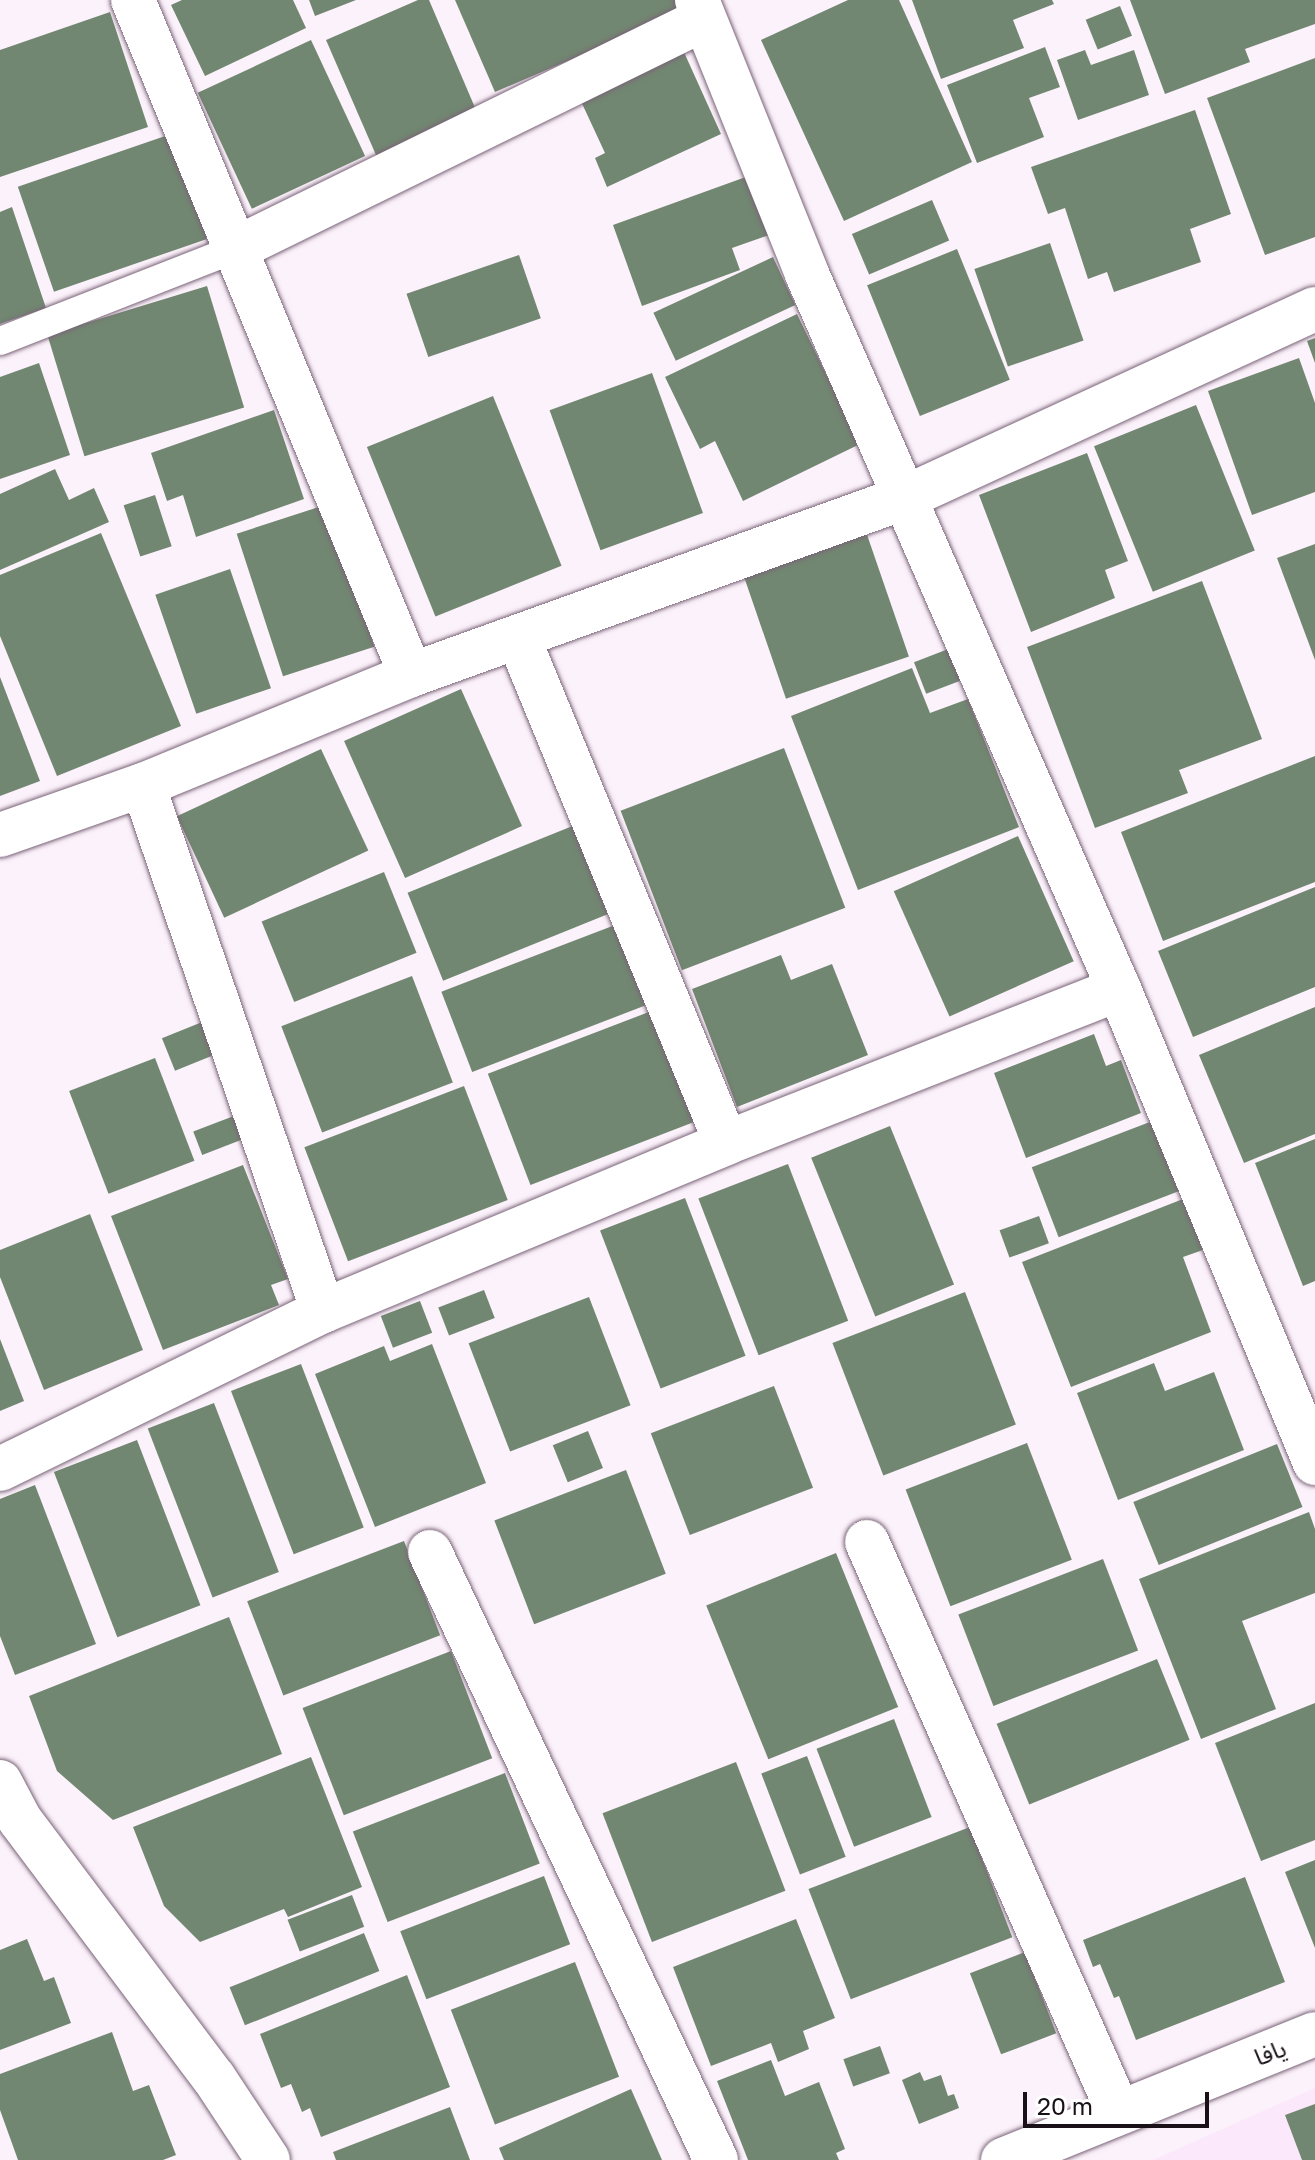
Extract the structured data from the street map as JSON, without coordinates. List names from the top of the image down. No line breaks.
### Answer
{"streets":{"street":["يافا"]},"scale_bar":"20 m"}
